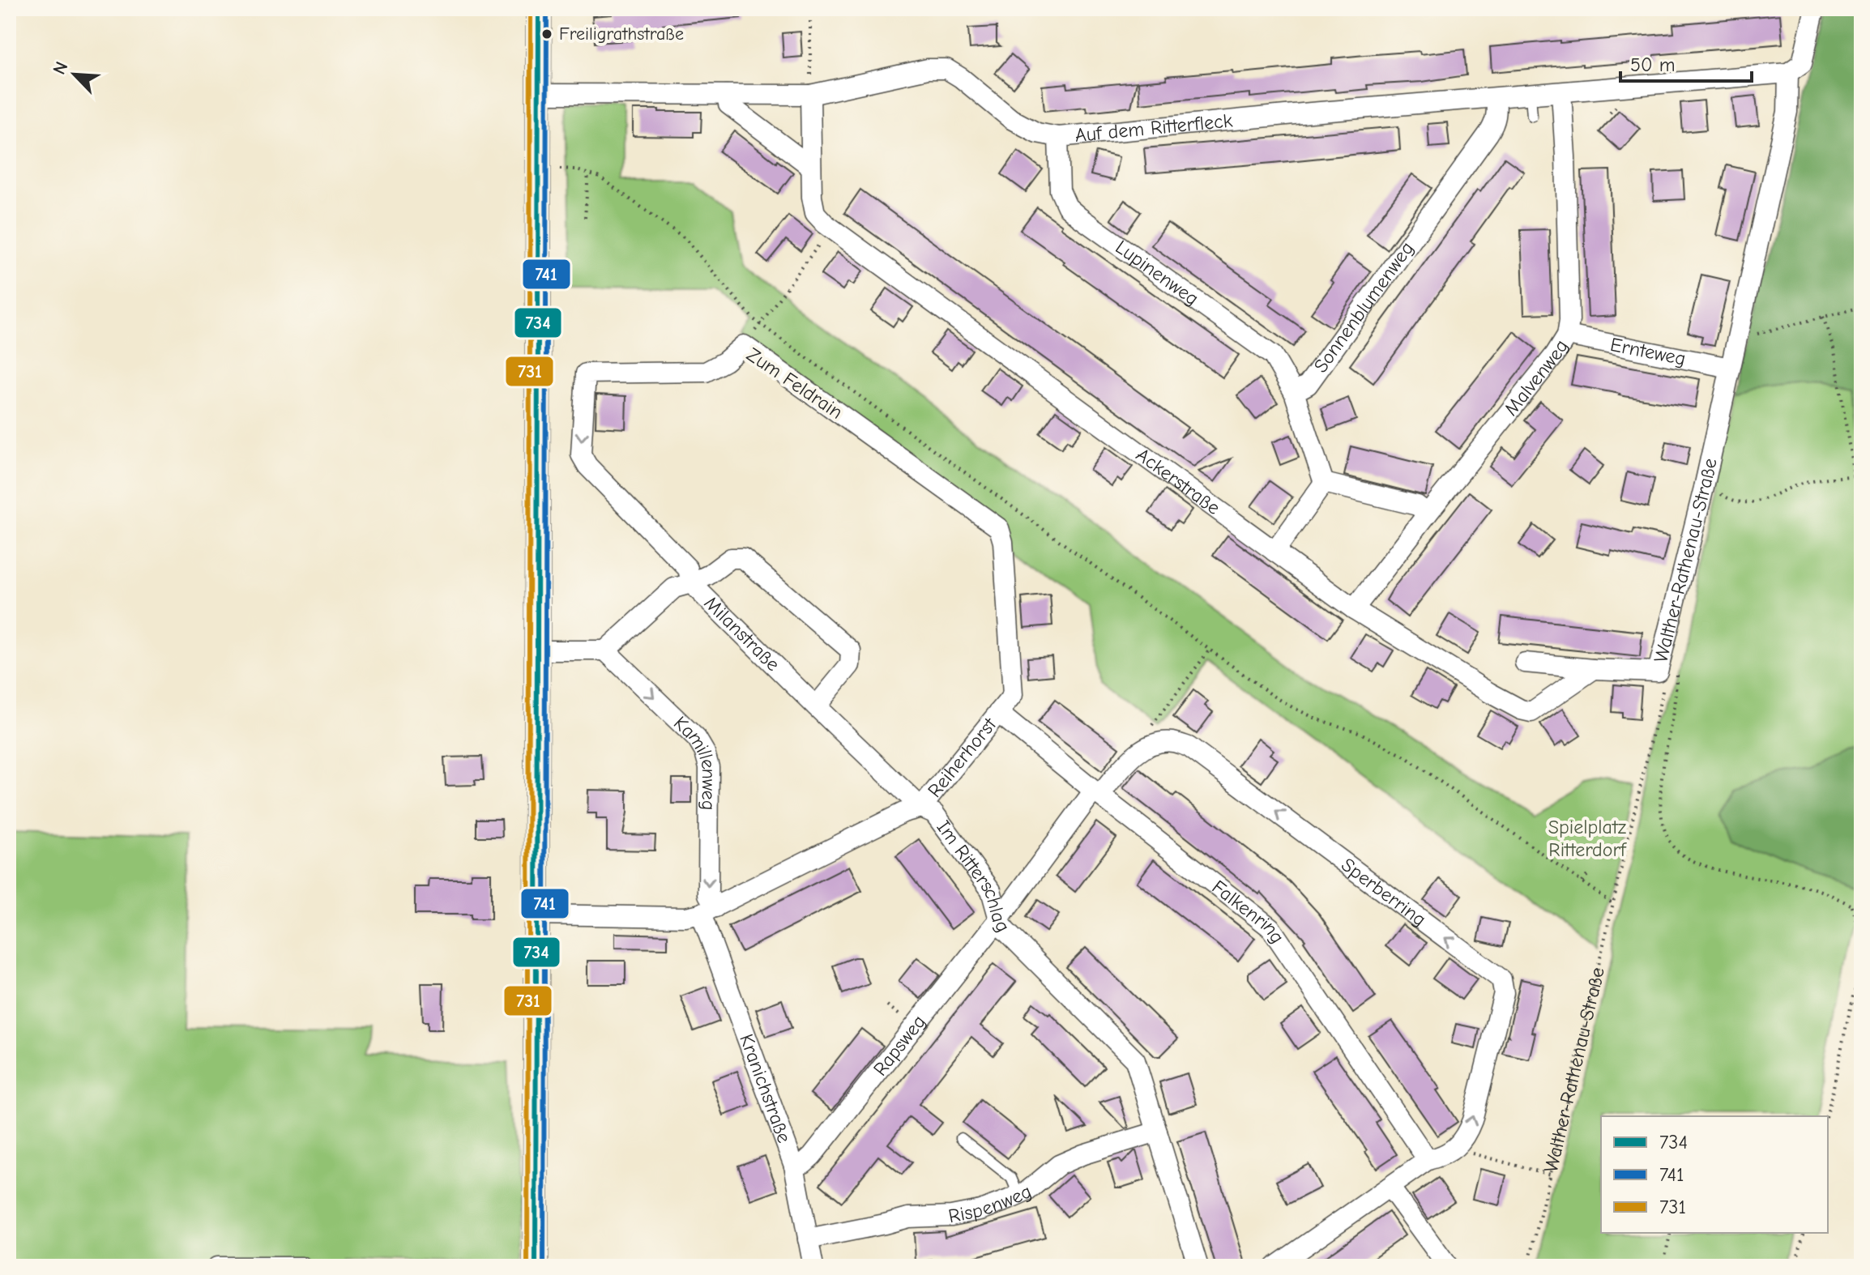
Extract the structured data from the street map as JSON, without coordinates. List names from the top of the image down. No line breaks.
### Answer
{"streets":{"street":["Auf dem Ritterfleck","Lupinenweg","Sonnenblumenweg","Ernteweg","Malvenweg","Zum Feldrain","Ackerstraße","Walther-Rathenau-Straße","Milanstraße","Reiherhorst","Kamillenweg","Im Ritterschlag","Sperberring","Falkenring","Rapsweg","Kranichstraße","Rispenweg"]},"crossings":[["Auf dem Ritterfleck","Lupinenweg"],["Auf dem Ritterfleck","Sonnenblumenweg"],["Auf dem Ritterfleck","Malvenweg"],["Auf dem Ritterfleck","Ackerstraße"],["Auf dem Ritterfleck","Walther-Rathenau-Straße"],["Lupinenweg","Sonnenblumenweg"],["Ernteweg","Malvenweg"],["Ernteweg","Walther-Rathenau-Straße"],["Malvenweg","Ackerstraße"],["Zum Feldrain","Milanstraße"],["Zum Feldrain","Reiherhorst"],["Milanstraße","Reiherhorst"],["Milanstraße","Kamillenweg"],["Milanstraße","Im Ritterschlag"],["Reiherhorst","Im Ritterschlag"],["Reiherhorst","Sperberring"],["Reiherhorst","Falkenring"],["Kamillenweg","Im Ritterschlag"],["Kamillenweg","Kranichstraße"],["Im Ritterschlag","Rapsweg"],["Im Ritterschlag","Kranichstraße"],["Im Ritterschlag","Rispenweg"],["Sperberring","Falkenring"],["Rapsweg","Kranichstraße"],["Kranichstraße","Rispenweg"]],"parks":["Spielplatz Ritterdorf"],"places":["Freiligrathstraße"],"lines":["transit line 734","transit line 741","transit line 731"],"legend":["734","741","731"],"scale_bar":"50 m","north":"top left"}
